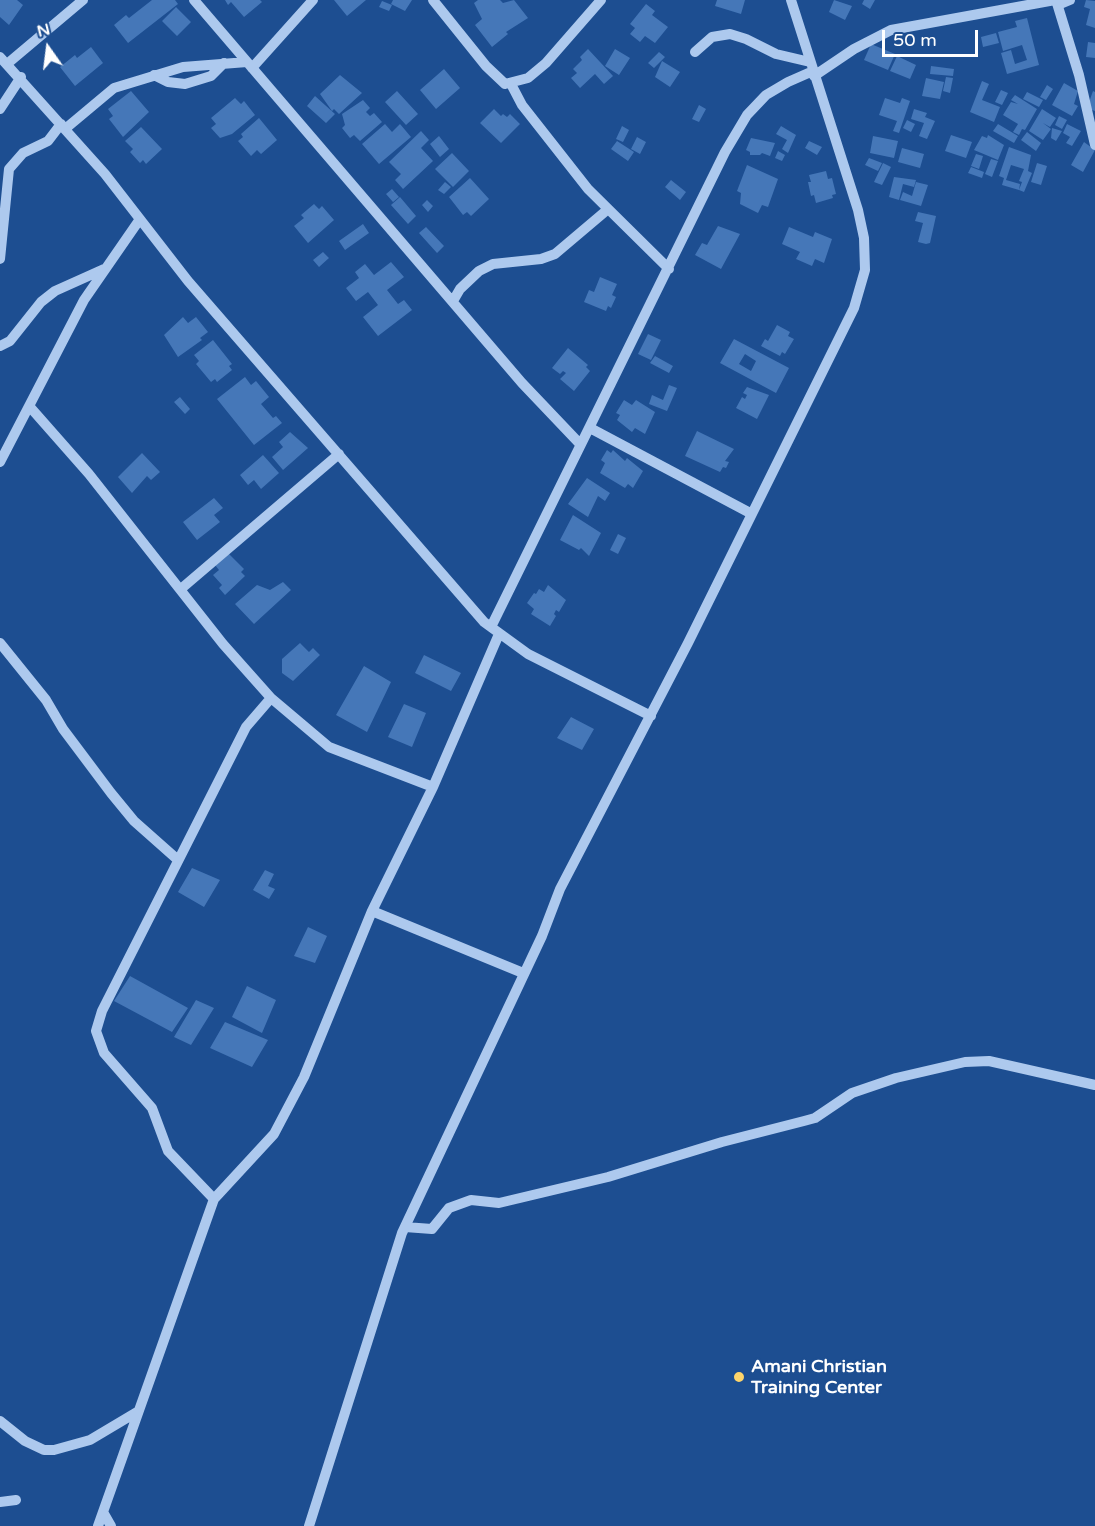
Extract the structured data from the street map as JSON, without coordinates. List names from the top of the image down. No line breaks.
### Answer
{"places":["Amani Christian Training Center"],"scale_bar":"50 m","north":"top"}
